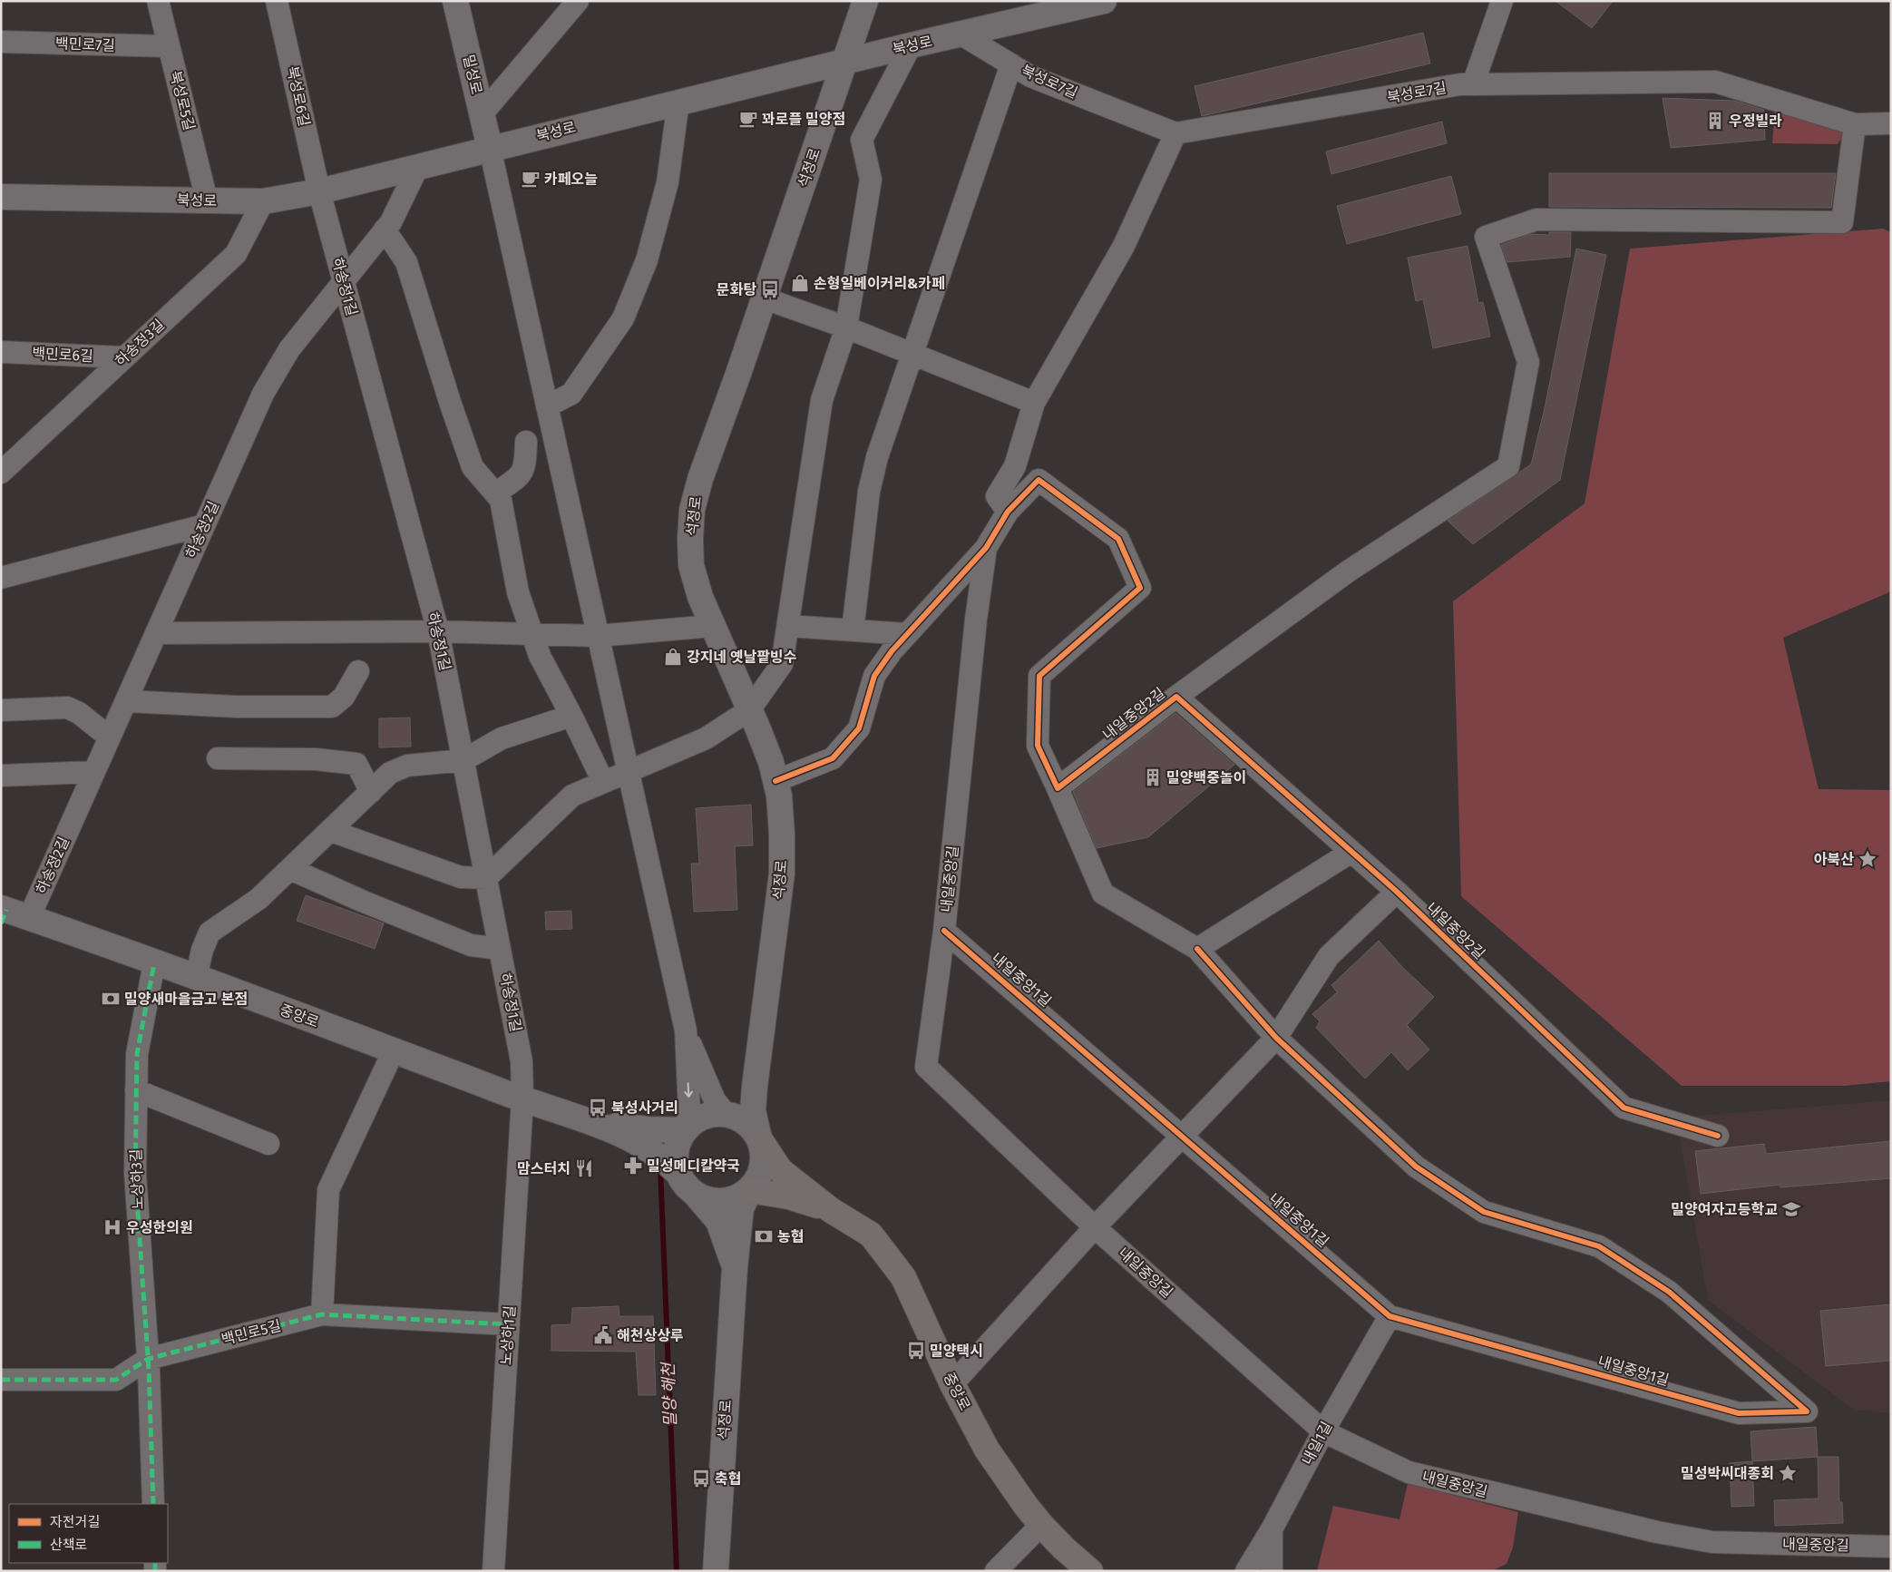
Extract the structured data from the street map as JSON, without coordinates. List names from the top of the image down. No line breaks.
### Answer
{"streets":{"main road":["중앙로"],"street":["백민로7길","북성로","밀성로","북성로7길","북성로6길","북성로5길","석정로","하송정1길","하송정3길","백민로6길","하송정2길","내일중앙2길","내일중앙길","내일중앙1길","노상하3길","백민로5길","노상하1길","내일1길"]},"crossings":[["백민로7길","북성로5길"],["북성로","밀성로"],["북성로","북성로7길"],["북성로","북성로6길"],["북성로","북성로5길"],["북성로","석정로"],["북성로","하송정1길"],["북성로","하송정3길"],["북성로","하송정2길"],["북성로6길","하송정1길"],["하송정1길","하송정2길"],["하송정1길","중앙로"],["하송정1길","노상하1길"],["하송정3길","백민로6길"],["하송정2길","중앙로"],["내일중앙길","내일중앙1길"],["내일중앙길","내일1길"],["내일중앙1길","내일1길"],["중앙로","노상하3길"],["중앙로","노상하1길"],["노상하3길","백민로5길"],["백민로5길","노상하1길"]],"water":["밀양 해천"],"places":{"cafe":["꽈로플 밀양점","카페오늘"],"building":["우정빌라","밀양백중놀이"],"shop":["손형일베이커리&카페","강지네 옛날팥빙수"],"bus stop":["문화탕","북성사거리","밀양택시","축협"],"place":["아북산","밀성박씨대종회"],"bank":["밀양새마을금고 본점","농협"],"pharmacy":["밀성메디칼약국"],"restaurant":["맘스터치"],"school or university":["밀양여자고등학교"],"hospital":["우성한의원"],"public building":["해천상상루"]},"legend":["자전거길","산책로"]}
